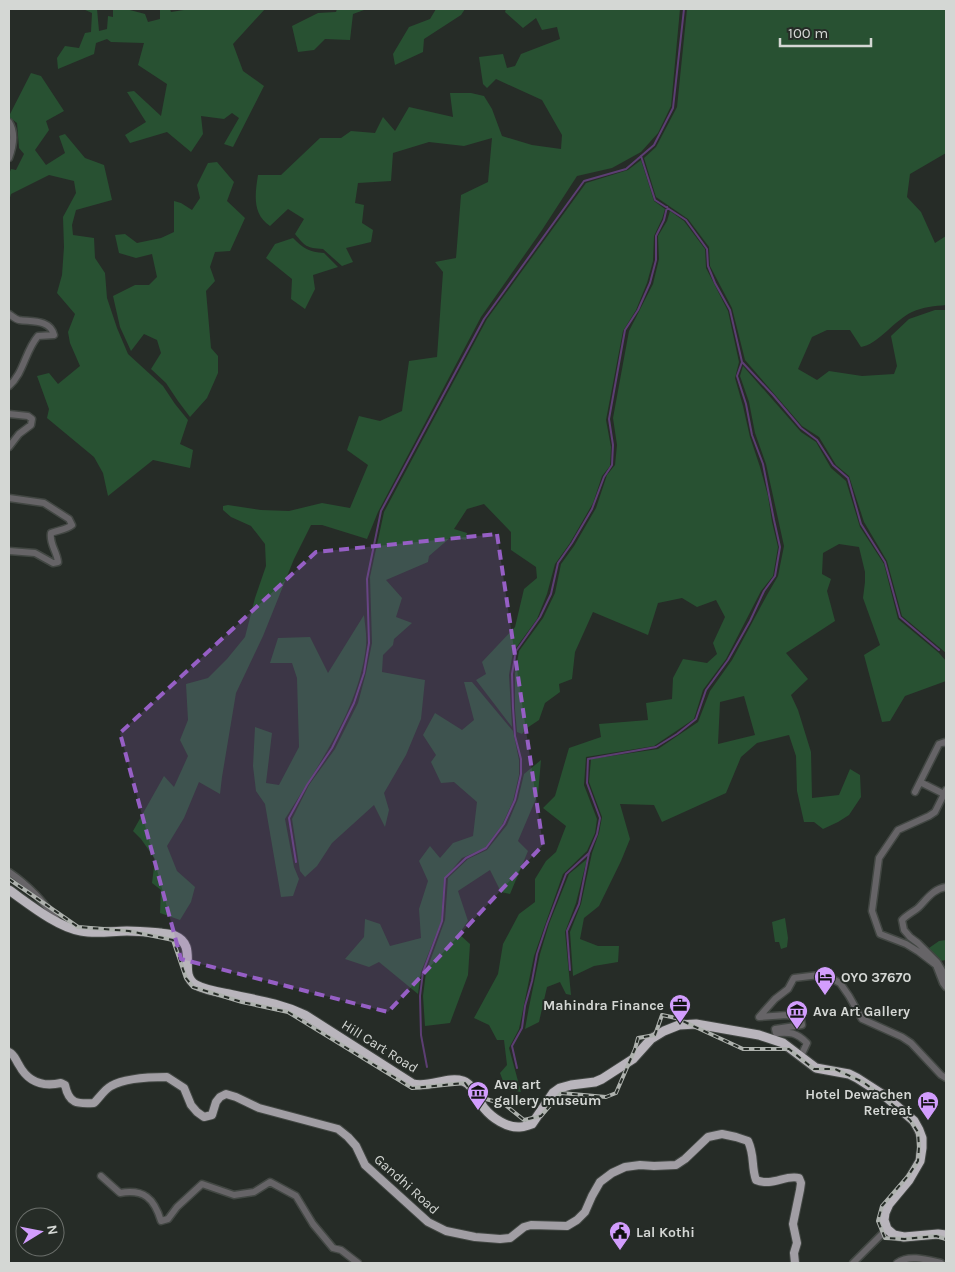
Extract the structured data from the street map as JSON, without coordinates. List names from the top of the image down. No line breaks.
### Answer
{"streets":{"highway":["Hill Cart Road"],"main road":["Gandhi Road"]},"places":{"hotel":["OYO 37670","Hotel Dewachen Retreat"],"office":["Mahindra Finance"],"museum":["Ava Art Gallery","Ava art gallery museum"],"public building":["Lal Kothi"]},"scale_bar":"100 m","north":"right"}
